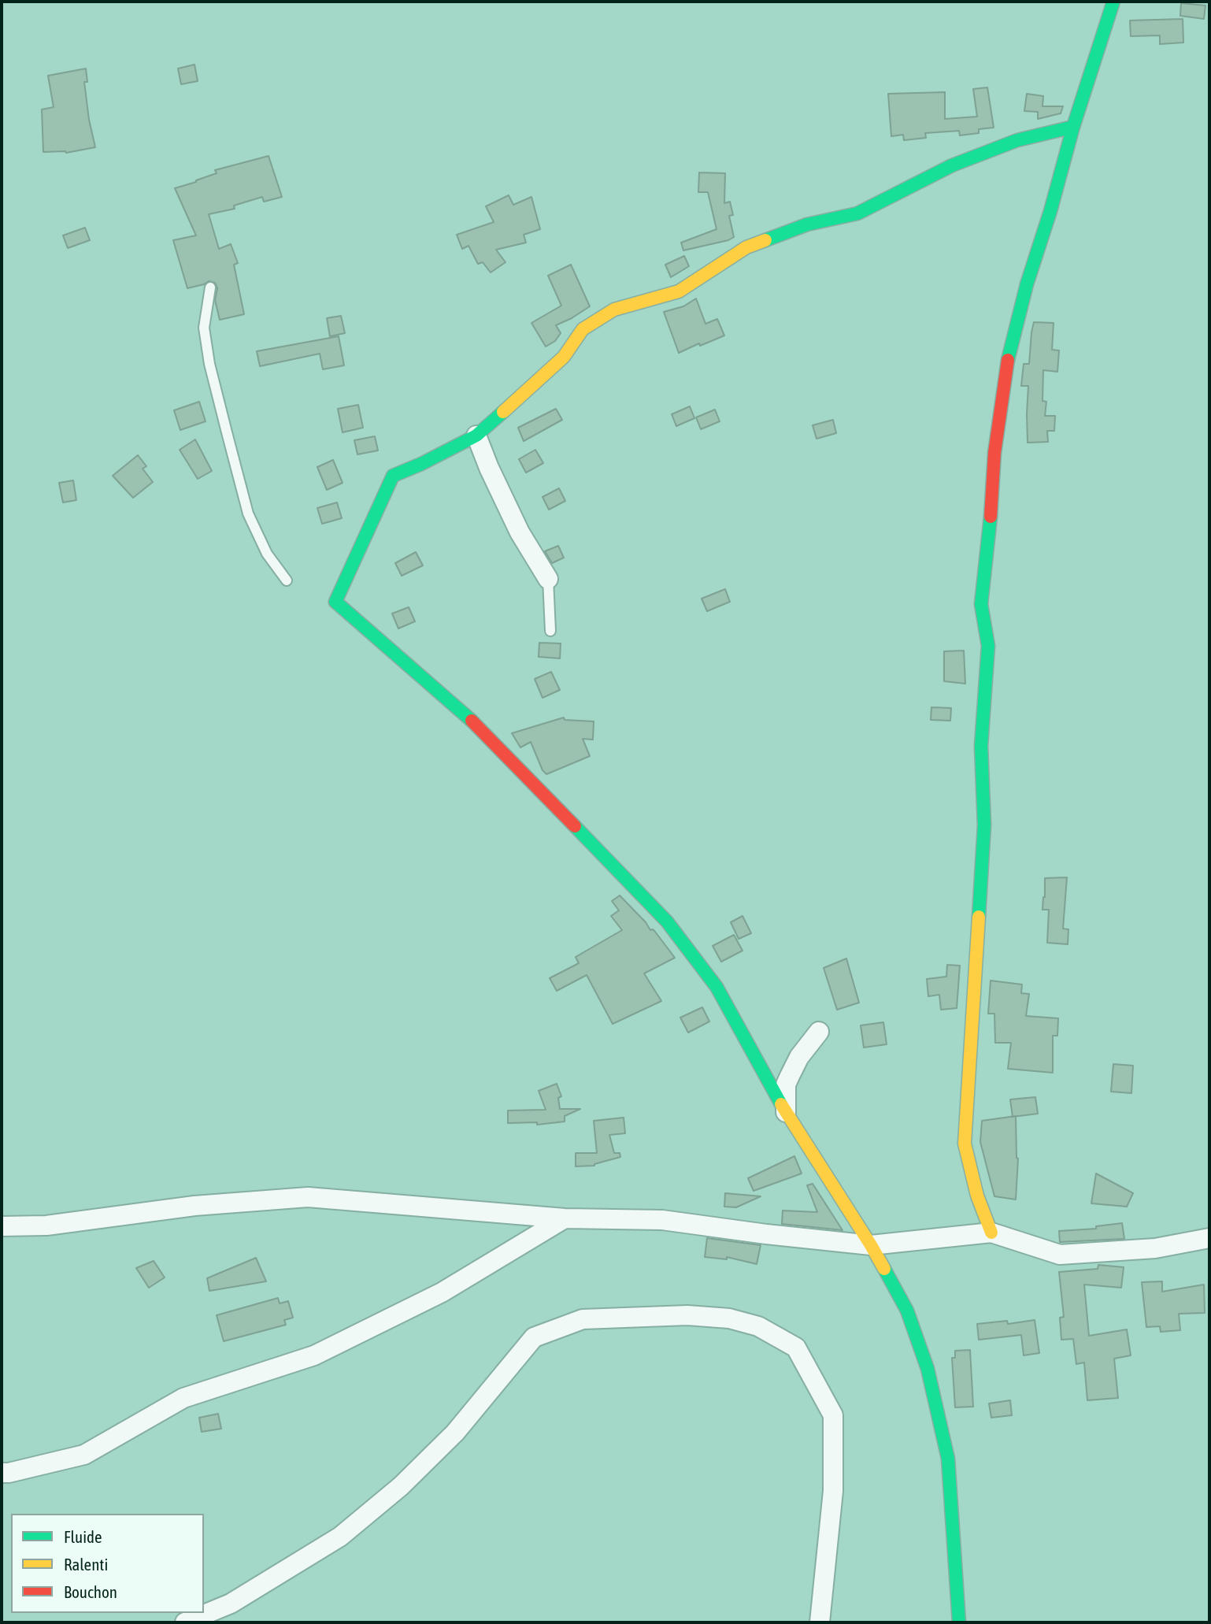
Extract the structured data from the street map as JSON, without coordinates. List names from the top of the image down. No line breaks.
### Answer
{"legend":["Fluide","Ralenti","Bouchon"]}
